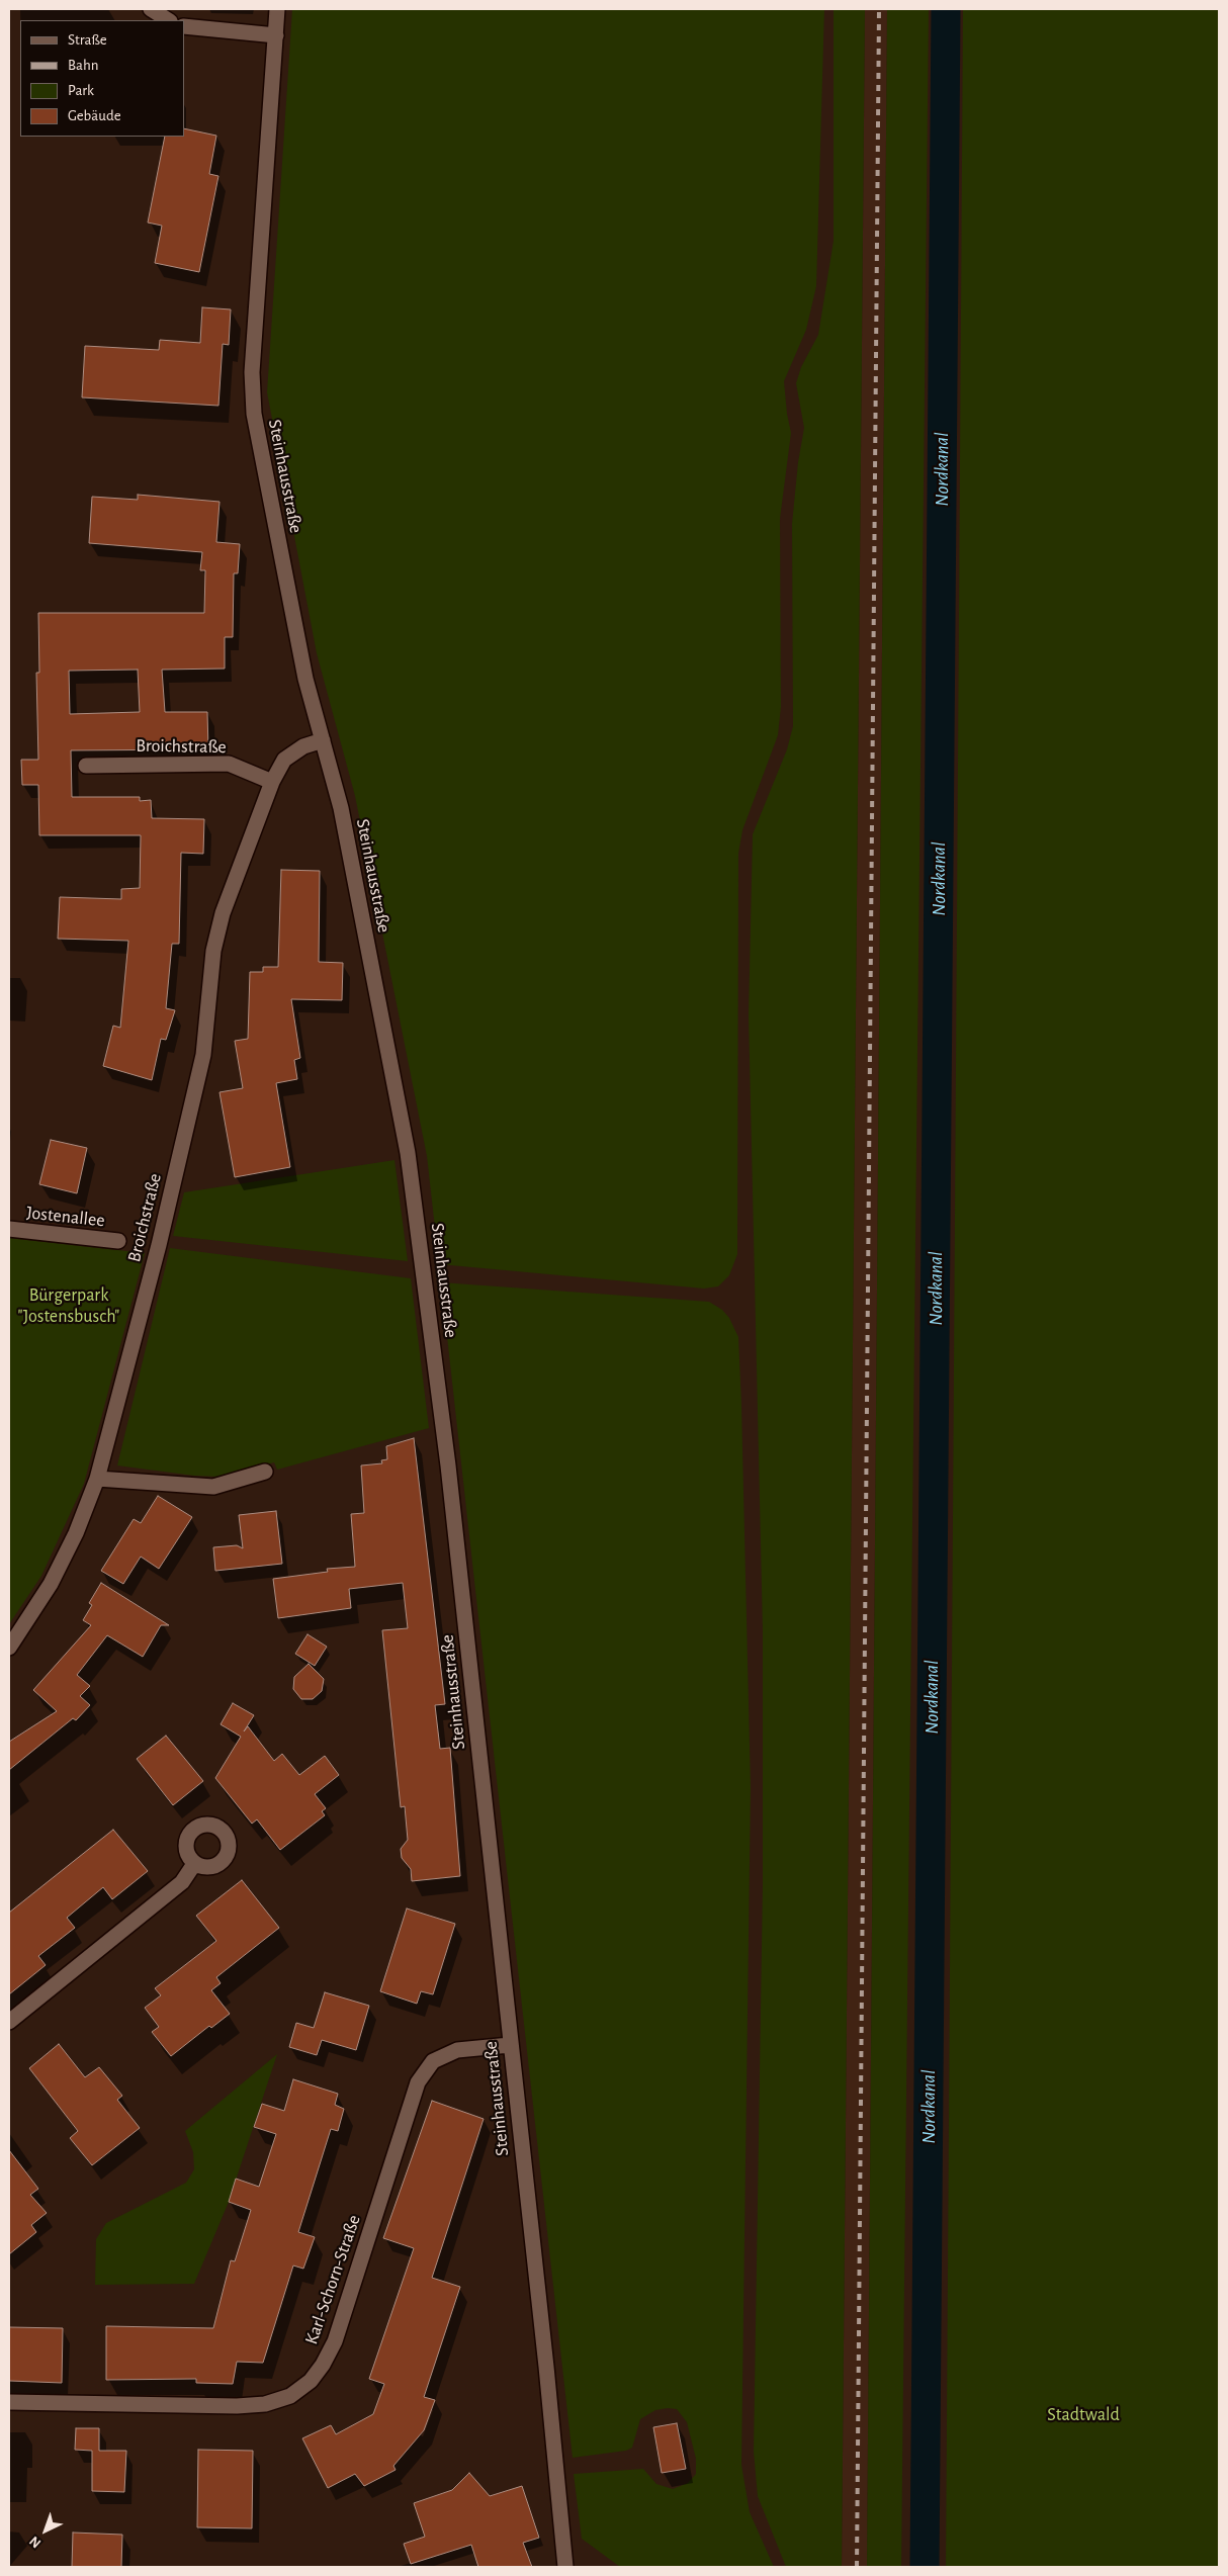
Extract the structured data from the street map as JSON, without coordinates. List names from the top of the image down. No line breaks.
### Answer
{"streets":{"street":["Steinhausstraße","Broichstraße","Jostenallee","Karl-Schorn-Straße"]},"crossings":[["Steinhausstraße","Broichstraße"],["Steinhausstraße","Karl-Schorn-Straße"]],"water":["Nordkanal"],"parks":["Bürgerpark \"Jostensbusch\"","Stadtwald"],"legend":["Straße","Bahn","Park","Gebäude"],"north":"bottom left"}
